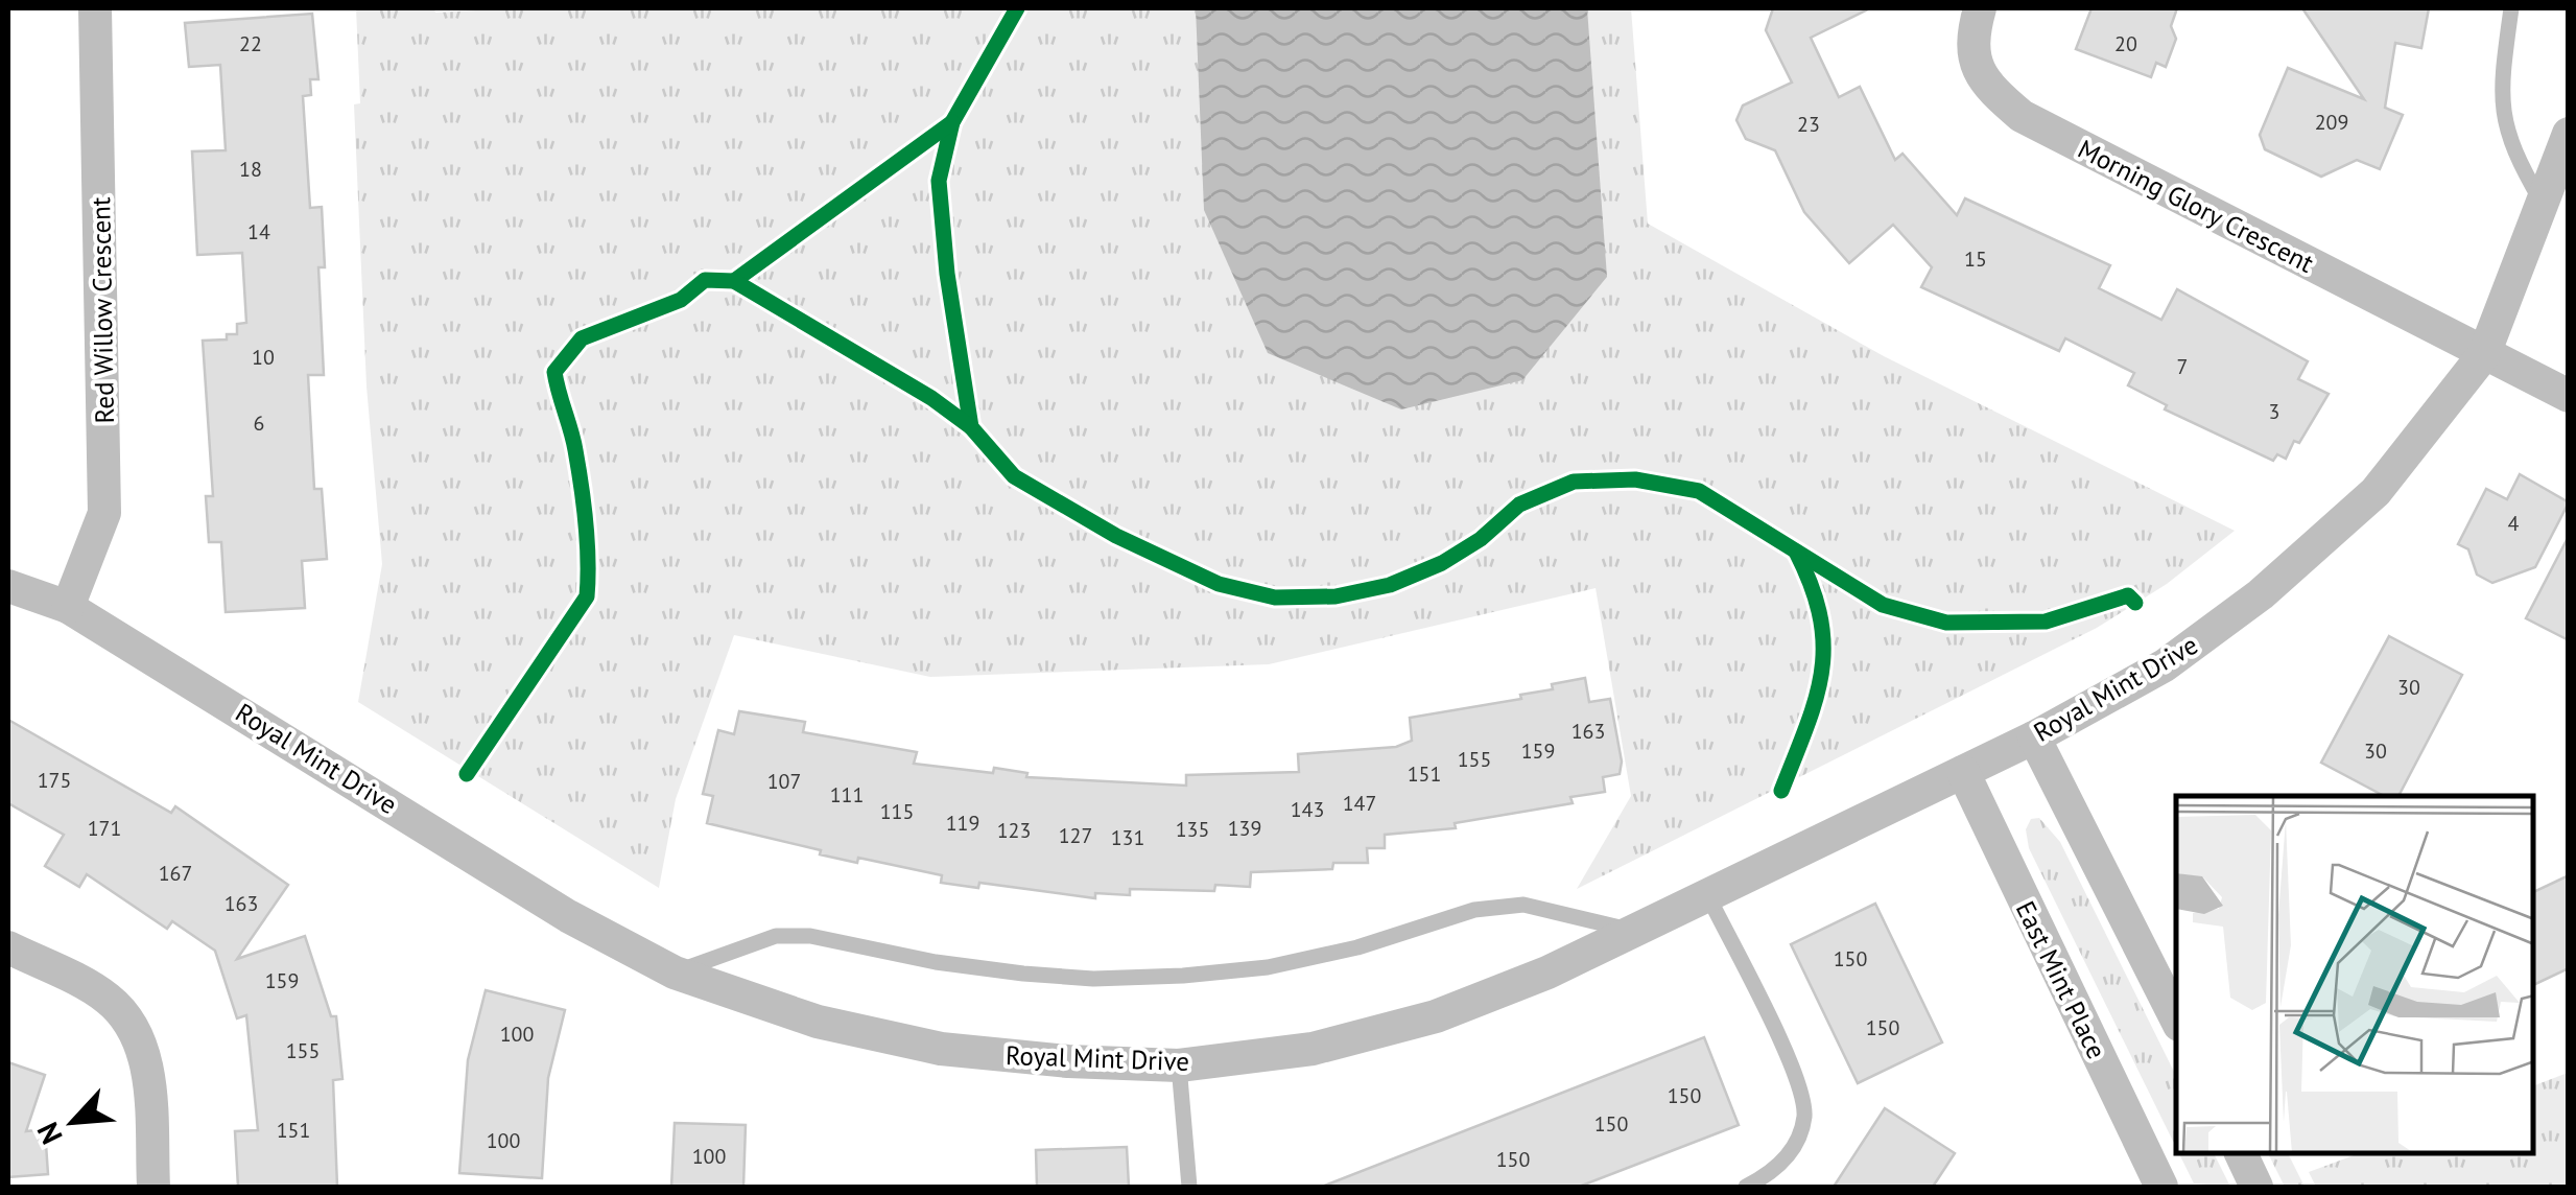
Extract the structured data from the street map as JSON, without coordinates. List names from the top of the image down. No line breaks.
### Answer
{"streets":{"street":["Morning Glory Crescent","Red Willow Crescent","Royal Mint Drive","East Mint Place"]},"crossings":[["Morning Glory Crescent","Royal Mint Drive"],["Red Willow Crescent","Royal Mint Drive"],["Royal Mint Drive","East Mint Place"]],"house_numbers":["22","20","209","23","18","14","15","10","7","3","6","4","30","163","159","30","155","151","175","107","111","147","143","115","119","171","139","135","123","127","131","167","163","150","159","150","100","155","150","150","151","100","100","150"],"north":"bottom left"}
